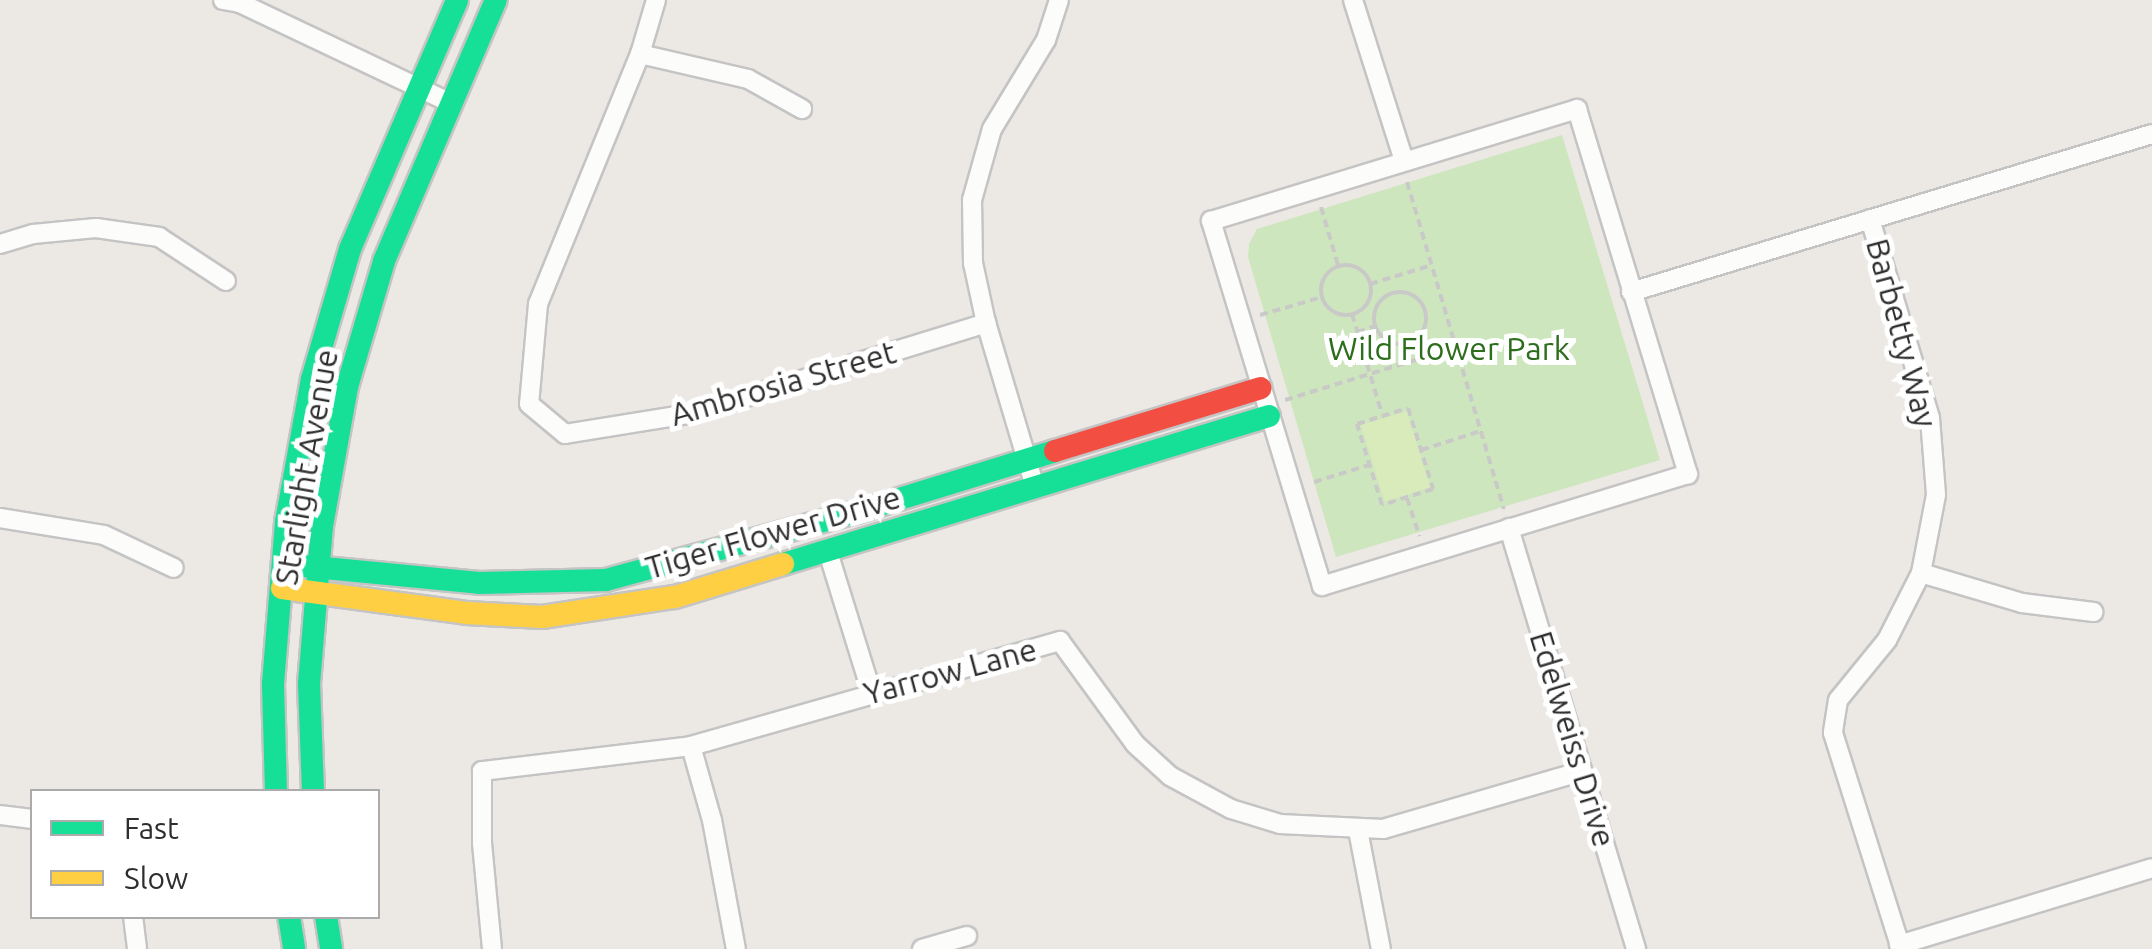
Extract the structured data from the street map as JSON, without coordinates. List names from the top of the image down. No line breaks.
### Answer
{"streets":{"street":["Barbetty Way","Ambrosia Street","Starlight Avenue","Tiger Flower Drive","Yarrow Lane","Edelweiss Drive"]},"crossings":[["Starlight Avenue","Tiger Flower Drive"],["Yarrow Lane","Edelweiss Drive"]],"parks":["Wild Flower Park"],"legend":["Fast","Slow"]}
